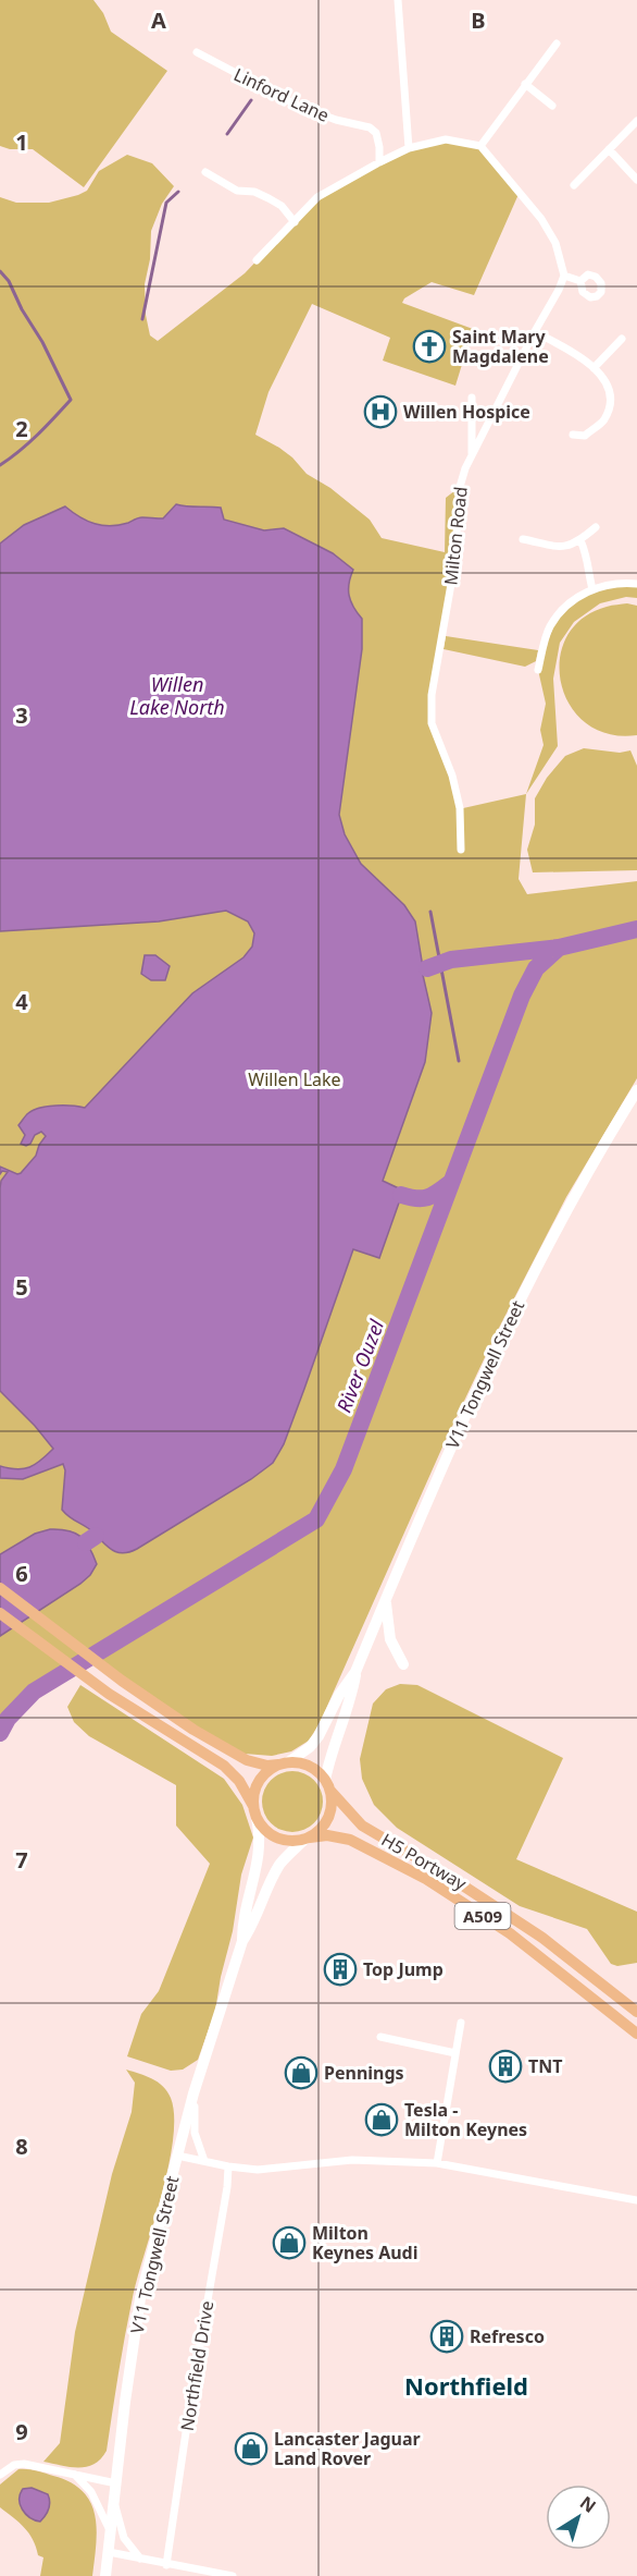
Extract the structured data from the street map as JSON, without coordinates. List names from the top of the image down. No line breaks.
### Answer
{"streets":{"main road":["H5 Portway","A509"],"street":["Linford Lane","Milton Road","V11 Tongwell Street","Northfield Drive"]},"crossings":[["V11 Tongwell Street","H5 Portway"],["V11 Tongwell Street","A509"],["H5 Portway","A509"]],"districts":["Northfield"],"water":["Willen Lake North","River Ouzel"],"parks":["Willen Lake"],"places":{"church":["Saint Mary Magdalene"],"hospital":["Willen Hospice"],"building":["Top Jump","TNT","Refresco"],"shop":["Pennings","Tesla - Milton Keynes","Milton Keynes Audi","Lancaster Jaguar Land Rover"]},"north":"top right","grid":{"columns":["A","B"],"rows":["1","2","3","4","5","6","7","8","9"]}}
